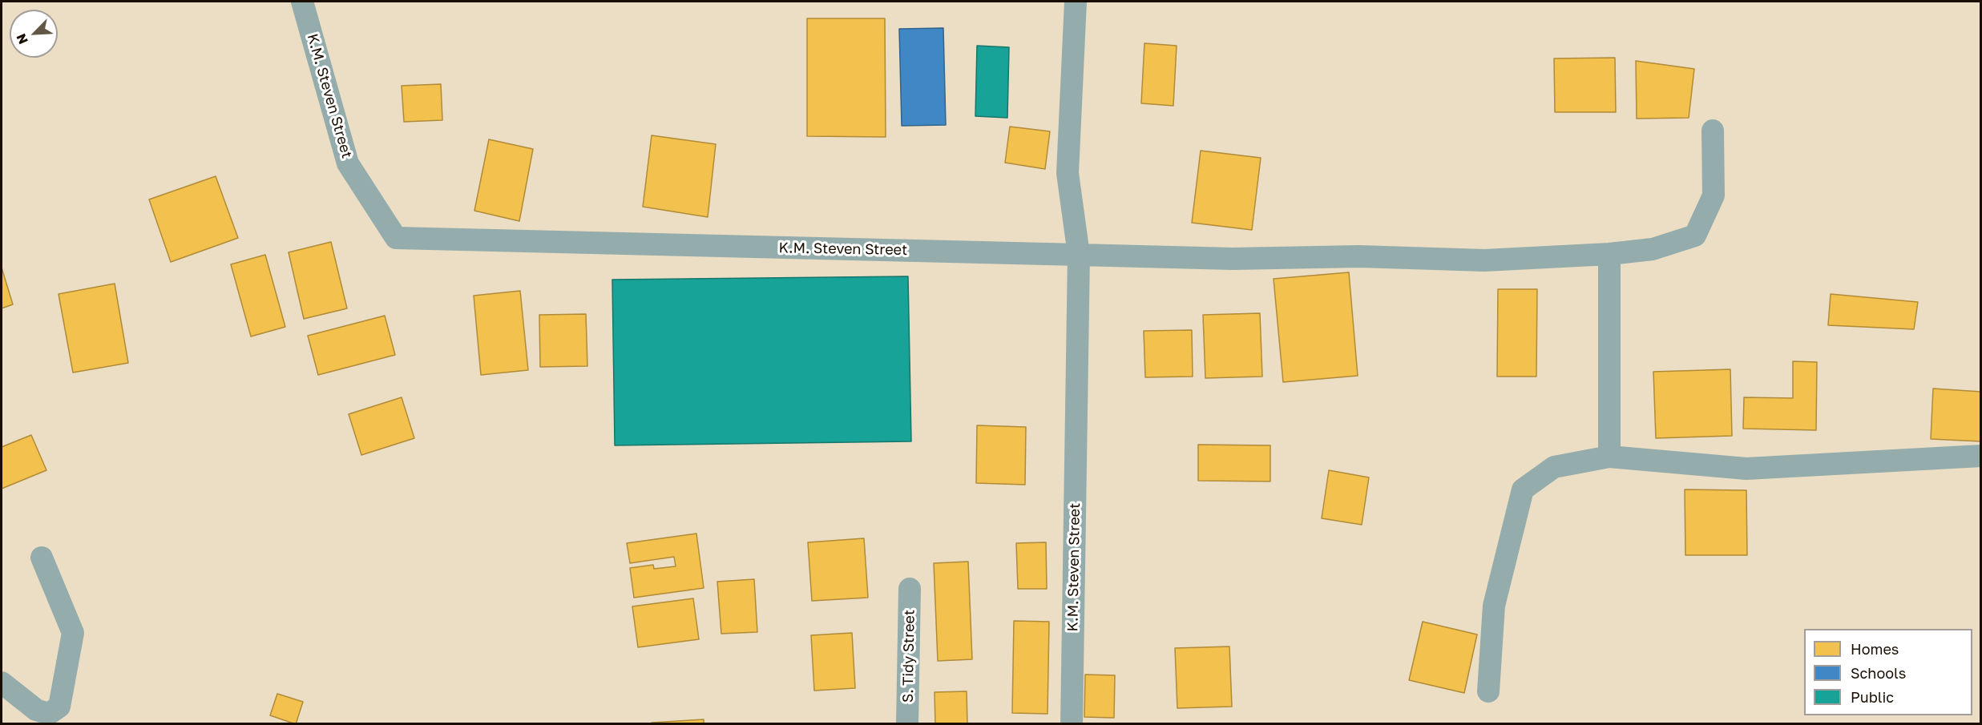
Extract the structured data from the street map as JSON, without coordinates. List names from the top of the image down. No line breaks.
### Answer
{"streets":{"street":["K.M. Steven Street","S. Tidy Street"]},"legend":["Homes","Schools","Public"],"north":"bottom left"}
